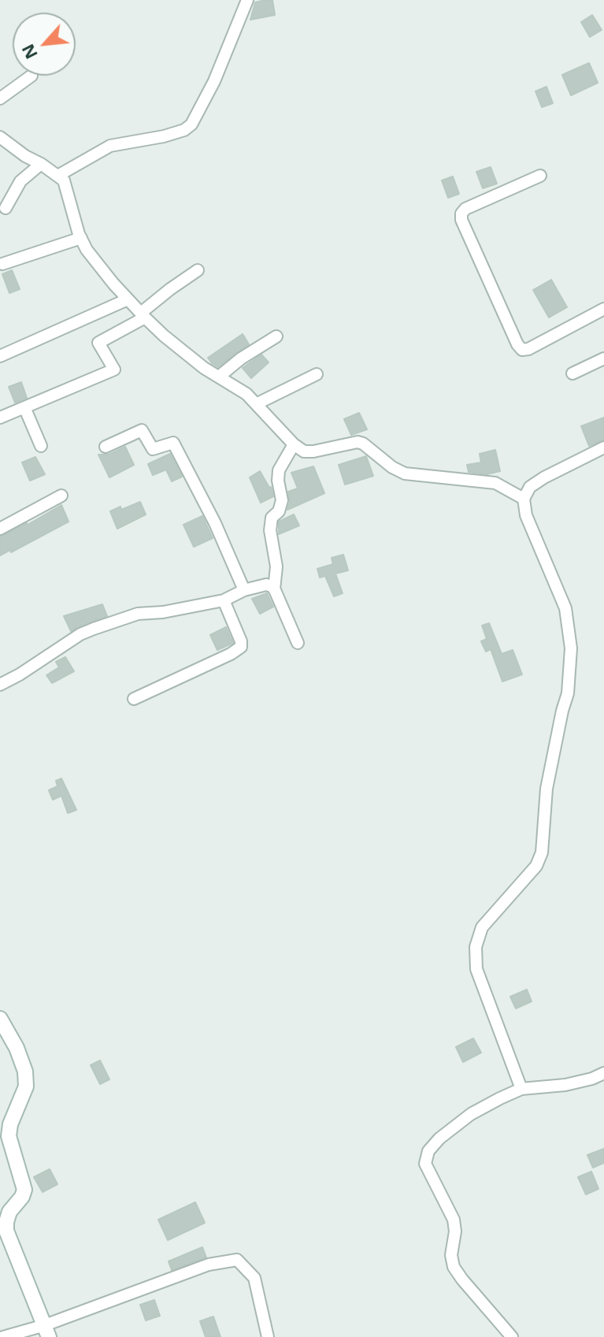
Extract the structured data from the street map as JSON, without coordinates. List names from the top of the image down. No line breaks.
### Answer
{"north":"bottom left"}
